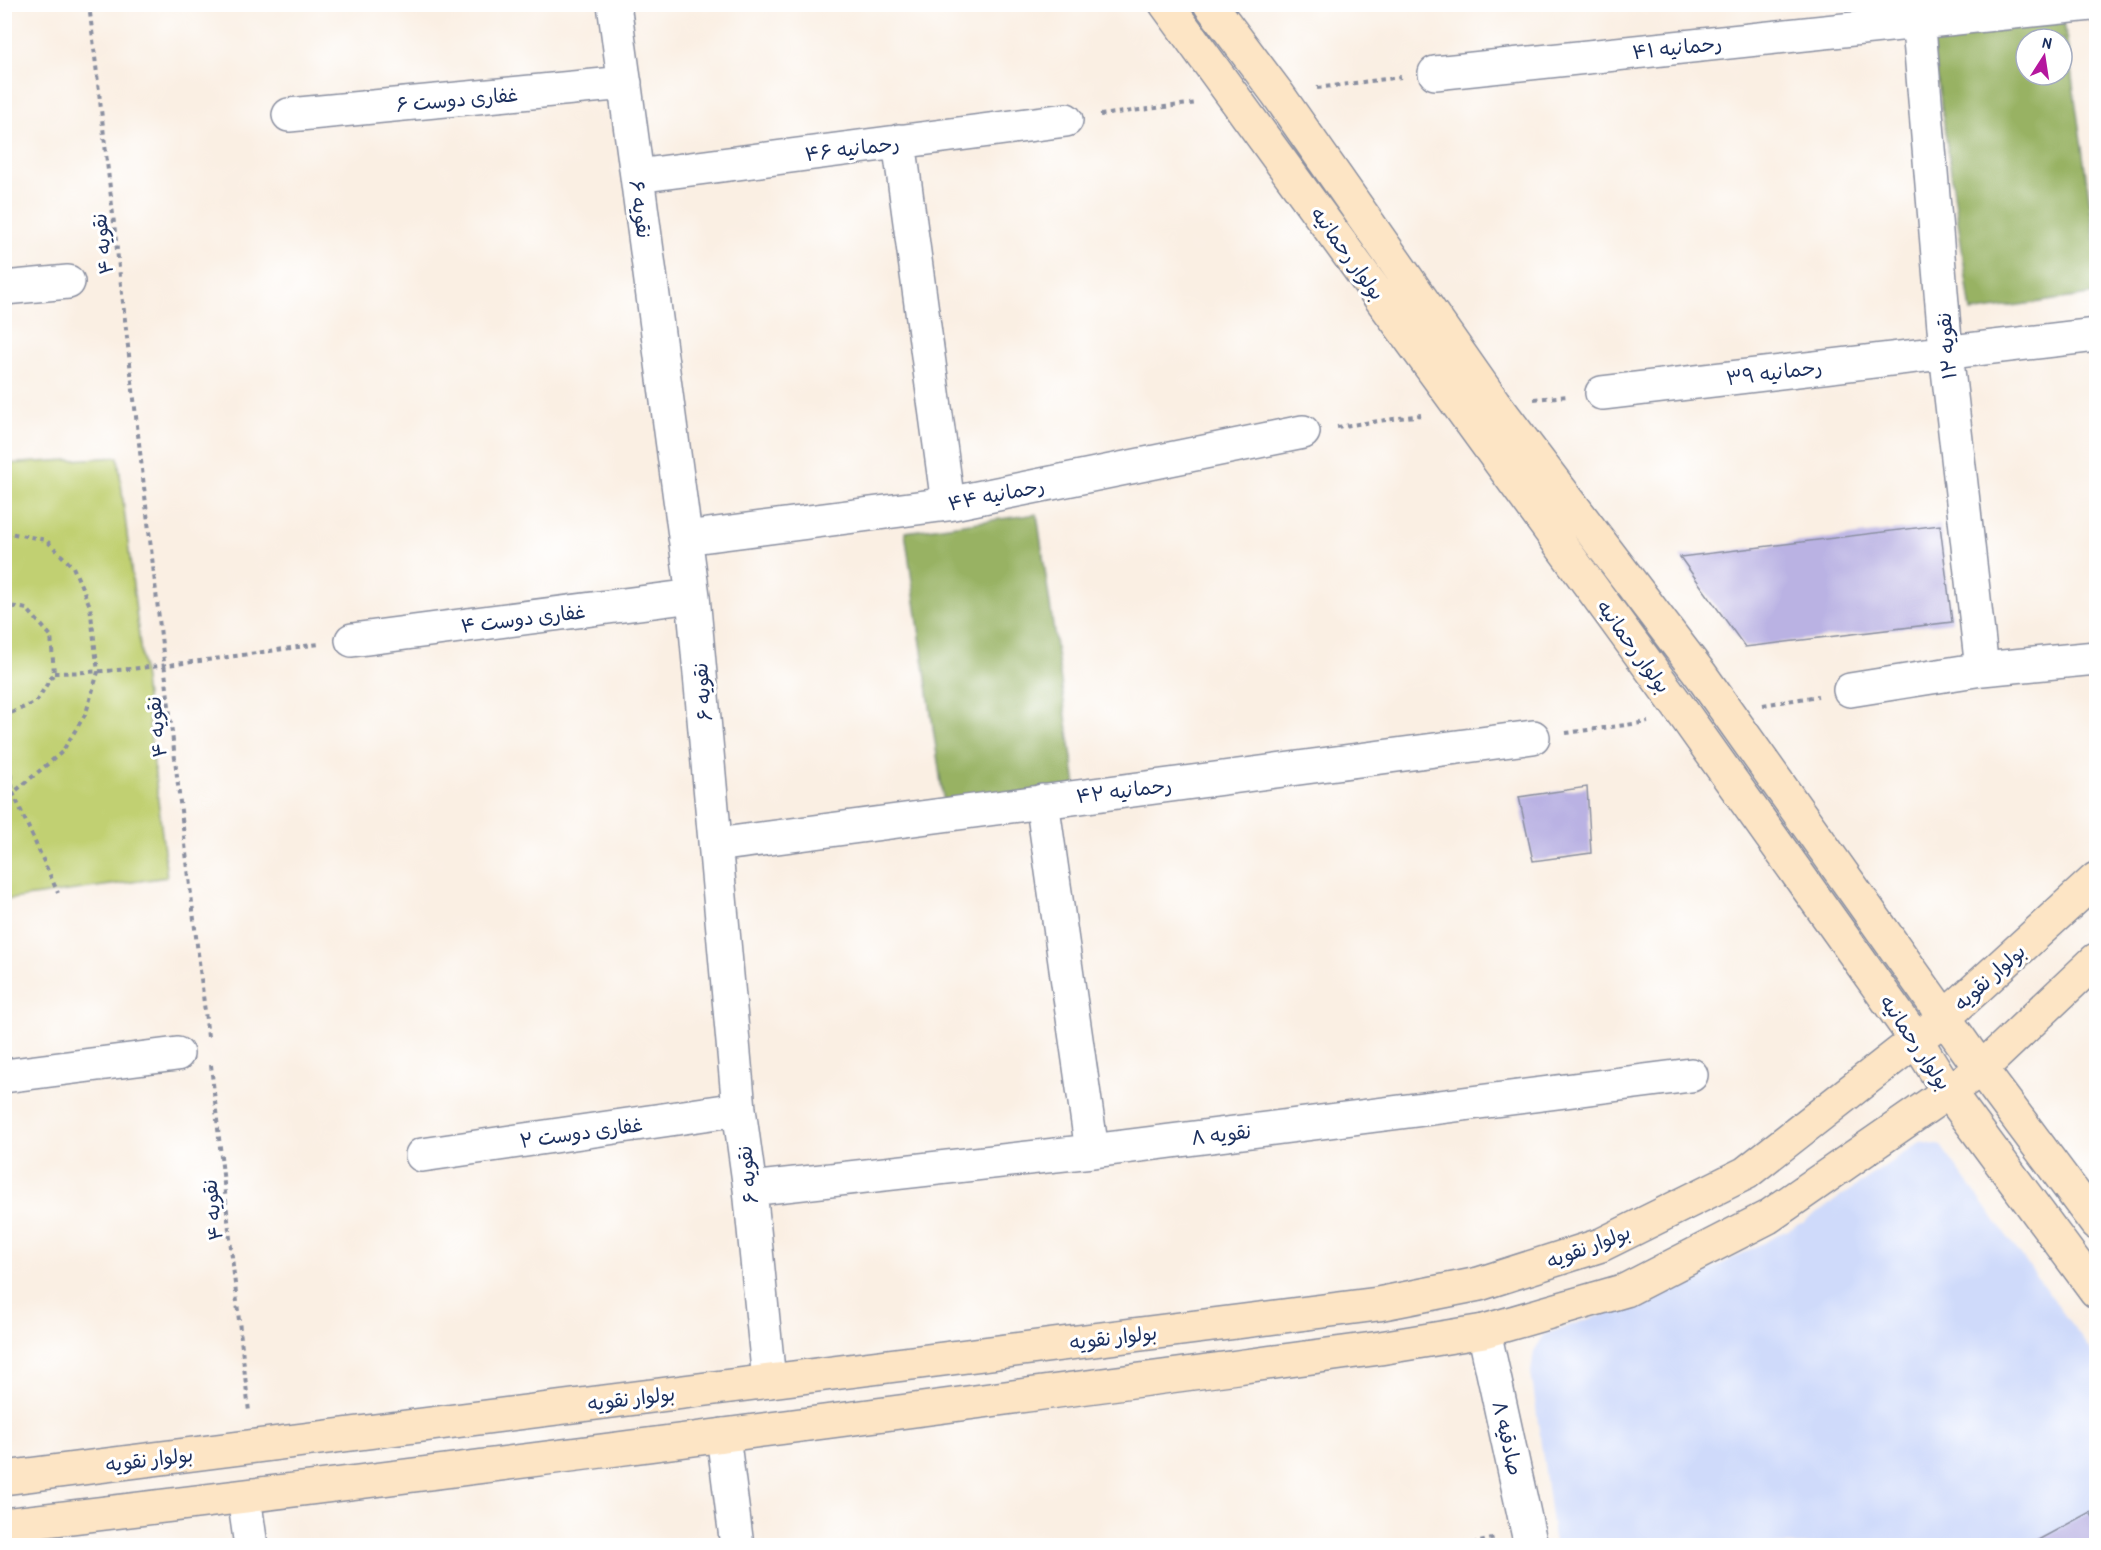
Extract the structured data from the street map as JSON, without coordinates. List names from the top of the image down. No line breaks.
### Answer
{"streets":{"main road":["بولوار رحمانیه","بولوار نقویه"],"street":["رحمانیه ۴۱","غفاری دوست ۶","رحمانیه ۴۶","نقویه ۶","نقویه ۱۲","رحمانیه ۳۹","رحمانیه ۴۴","غفاری دوست ۴","رحمانیه ۴۲","غفاری دوست ۲","نقویه ۸","صادقیه ۸"],"path":["نقویه ۴"]},"crossings":[["رحمانیه ۴۱","نقویه ۱۲"],["غفاری دوست ۶","نقویه ۶"],["رحمانیه ۴۶","نقویه ۶"],["نقویه ۶","رحمانیه ۴۴"],["نقویه ۶","غفاری دوست ۴"],["نقویه ۶","رحمانیه ۴۲"],["نقویه ۶","بولوار نقویه"],["نقویه ۶","غفاری دوست ۲"],["نقویه ۶","نقویه ۸"],["نقویه ۴","بولوار نقویه"],["بولوار رحمانیه","بولوار نقویه"],["نقویه ۱۲","رحمانیه ۳۹"]],"north":"top"}
